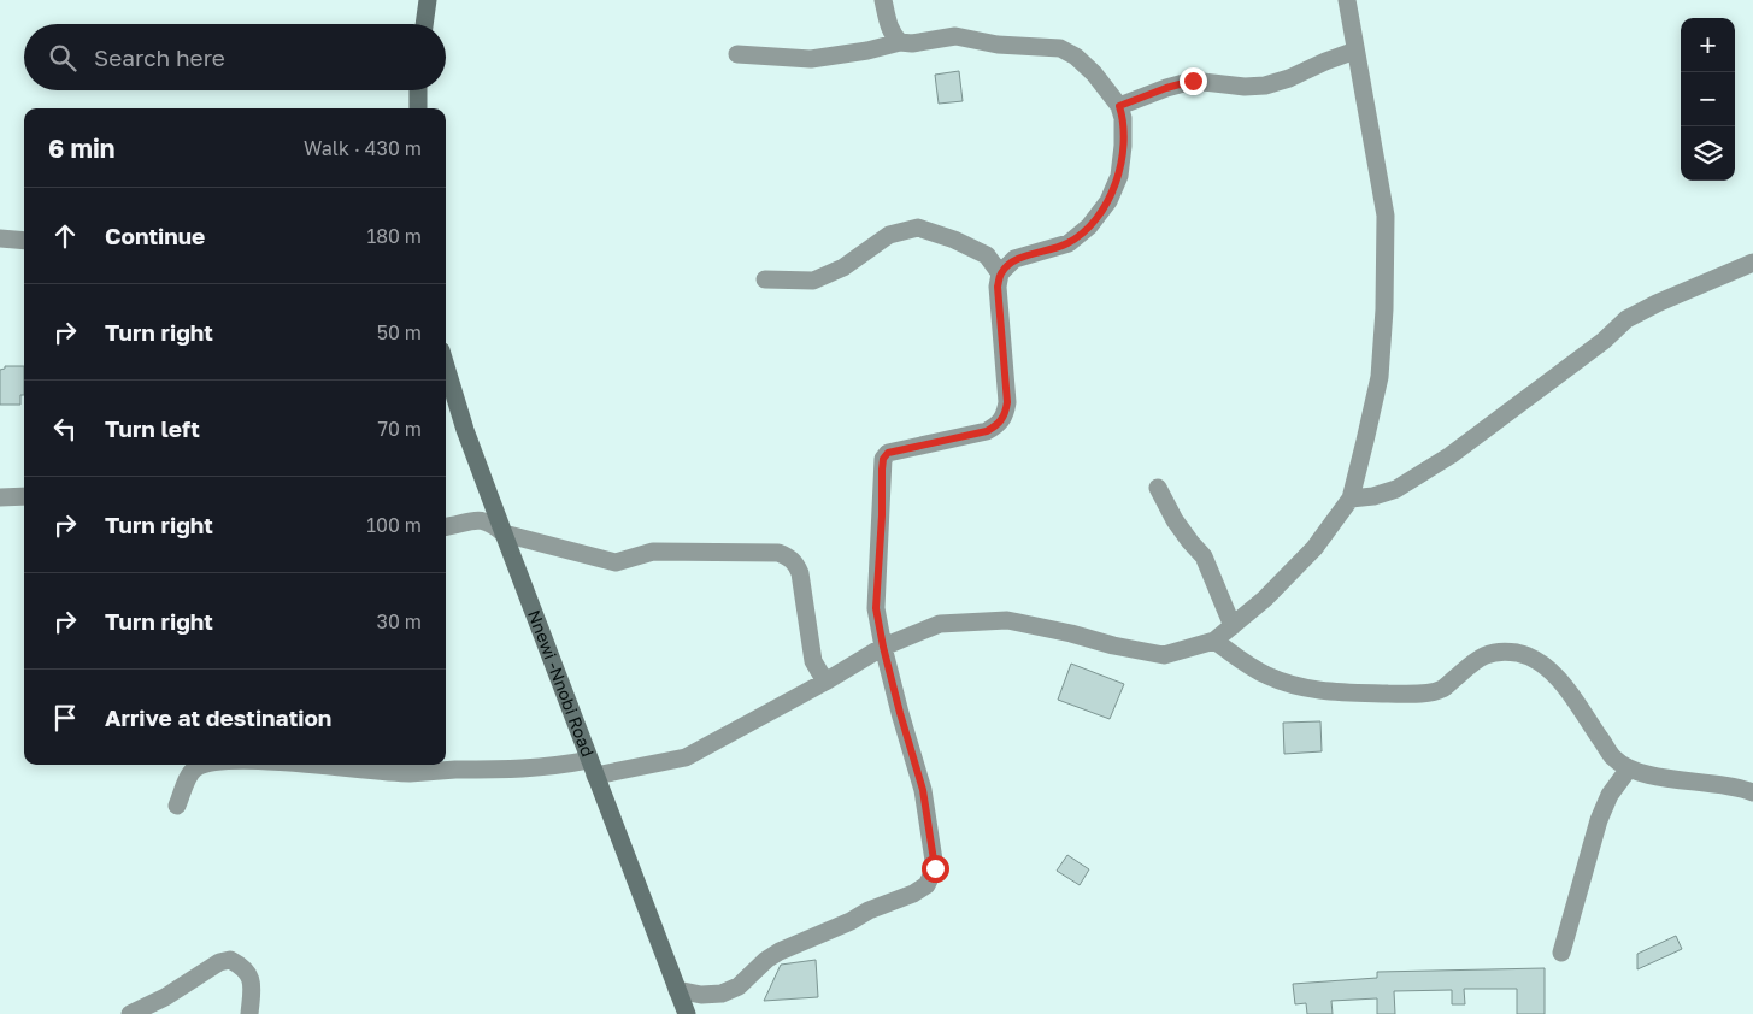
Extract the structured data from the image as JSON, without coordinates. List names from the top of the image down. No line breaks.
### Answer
{"streets":{"main road":["Nnewi -Nnobi Road"]},"page":{"map_buttons":["+","−"],"search":"Search here","heading":["6 min","Walk · 430 m"],"list":[["Continue","180 m"],["Turn right","50 m"],["Turn left","70 m"],["Turn right","100 m"],["Turn right","30 m"],"Arrive at destination"]}}
